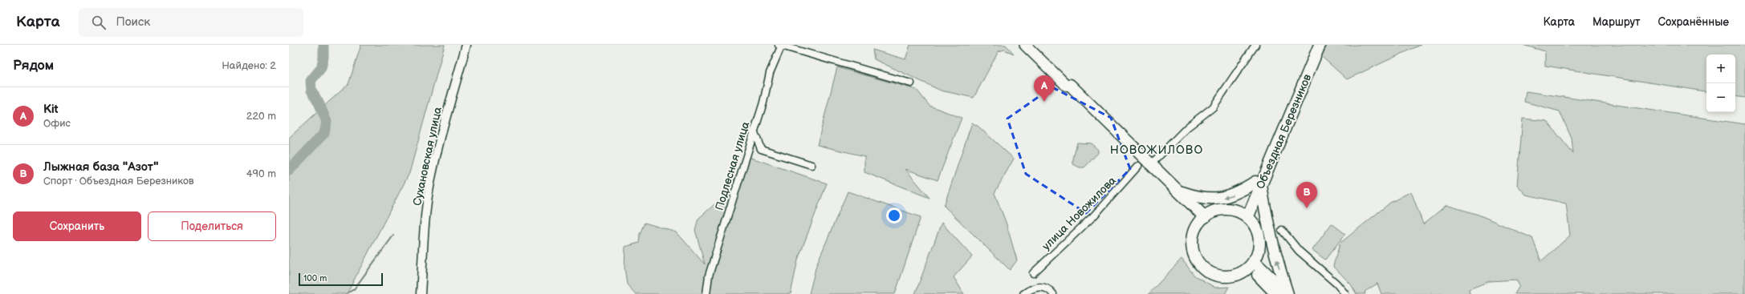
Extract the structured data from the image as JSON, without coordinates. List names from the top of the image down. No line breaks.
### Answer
{"streets":{"highway":["Объездная Березников"],"street":["Сухановская улица","Подлесная улица","улица Новожилова"]},"districts":["НОВОЖИЛОВО"],"scale_bar":"100 m","page":{"header":"Карта","search":"Поиск","nav":["Карта","Маршрут","Сохранённые"],"heading":["Рядом","Найдено: 2"],"map_buttons":["+","−"],"pins":["A","B"],"list":[{"mark":"A","name":"Kit","note":"Офис","value":"220 m"},{"mark":"B","name":"Лыжная база \"Азот\"","note":"Спорт · Объездная Березников","value":"490 m"}],"buttons":["Сохранить","Поделиться"],"scale":"100 m"}}
